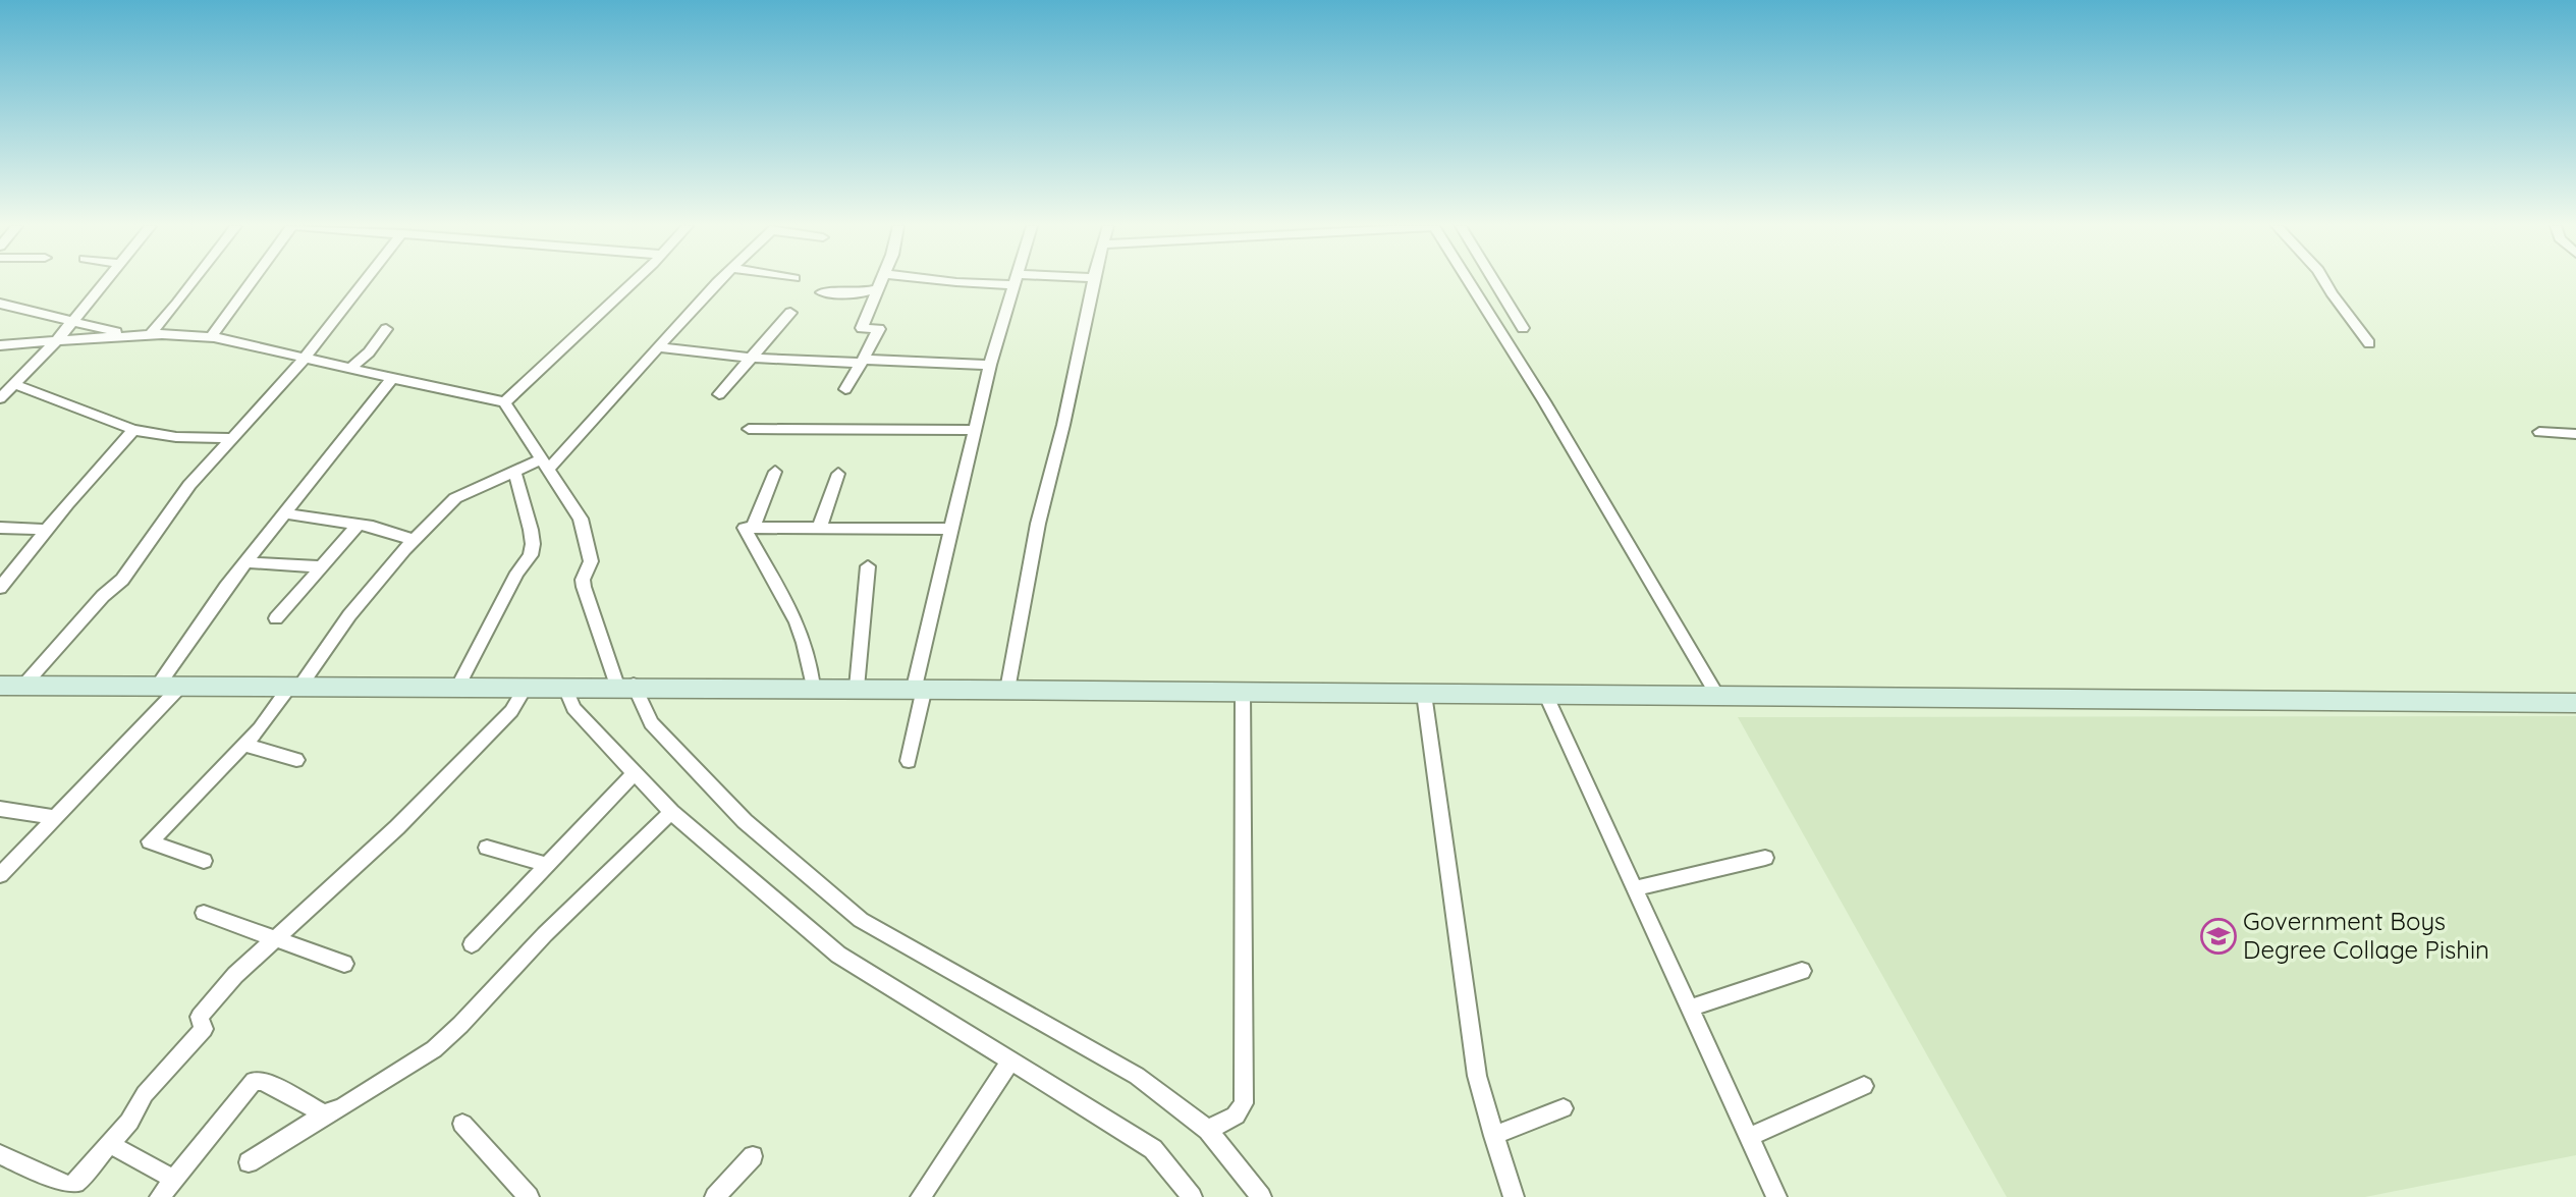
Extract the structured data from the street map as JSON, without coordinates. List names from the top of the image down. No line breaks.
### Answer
{"places":{"school or university":["Government Boys Degree Collage Pishin"]}}
